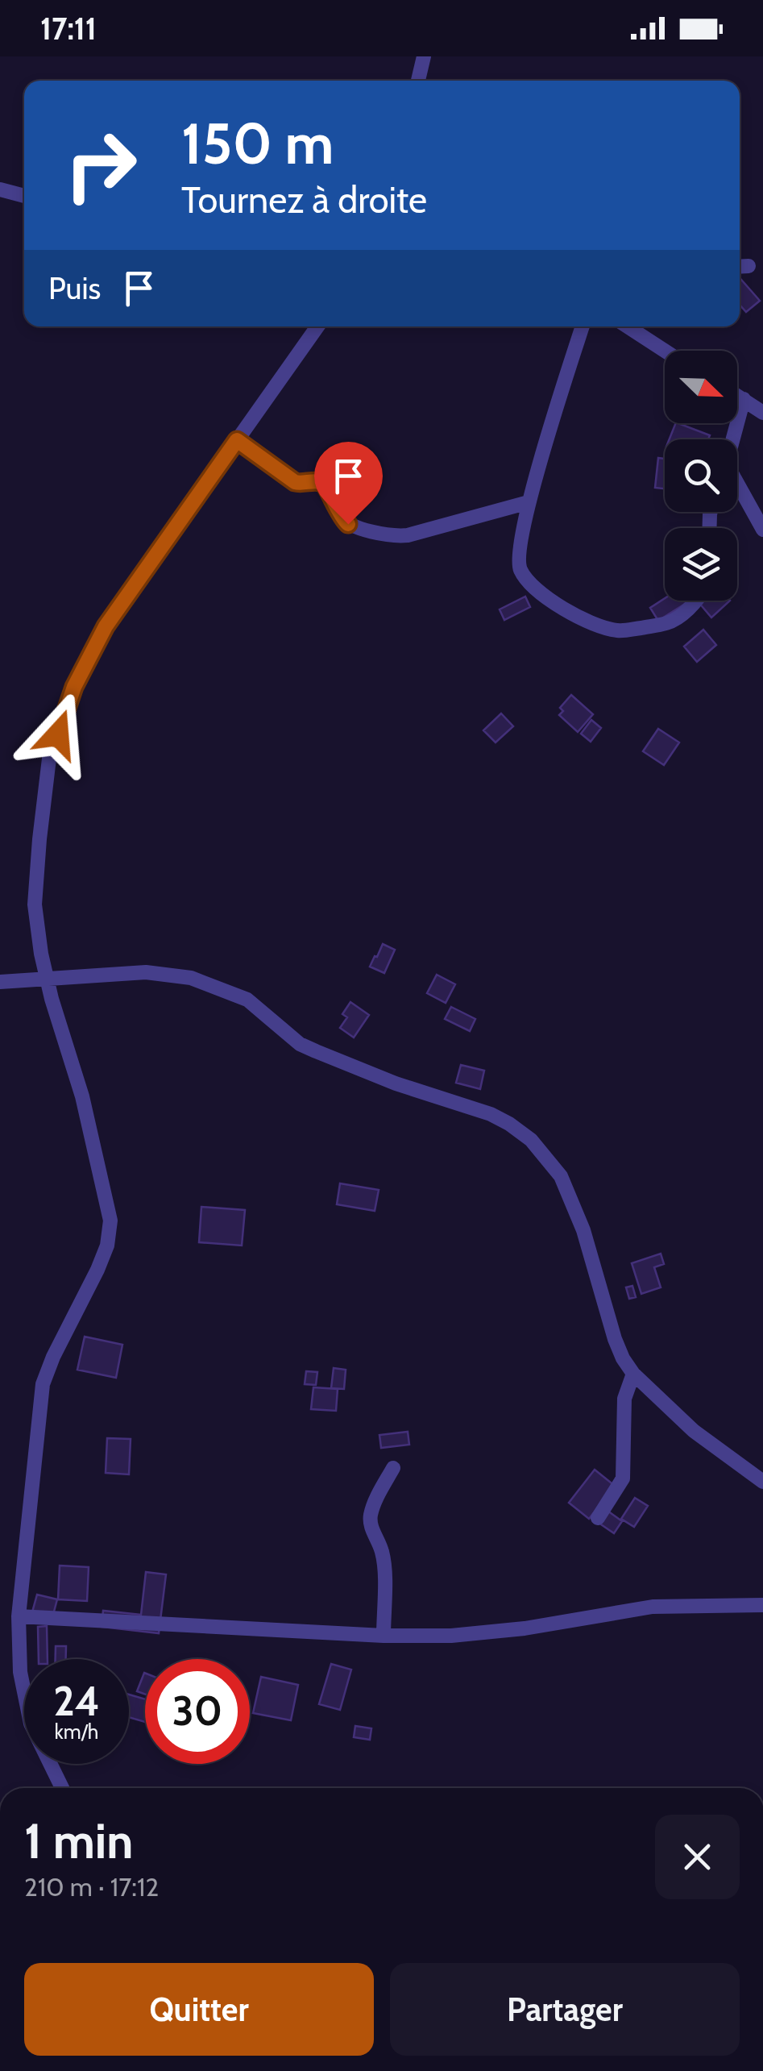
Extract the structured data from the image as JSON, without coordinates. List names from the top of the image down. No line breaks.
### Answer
{"north":"bottom right","page":{"status":"17:11","turn":["150 m","Tournez à droite"],"then":"Puis","speed":"24 km/h","limit":"30","heading":["1 min","210 m · 17:12"],"buttons":["Quitter","Partager"]}}
